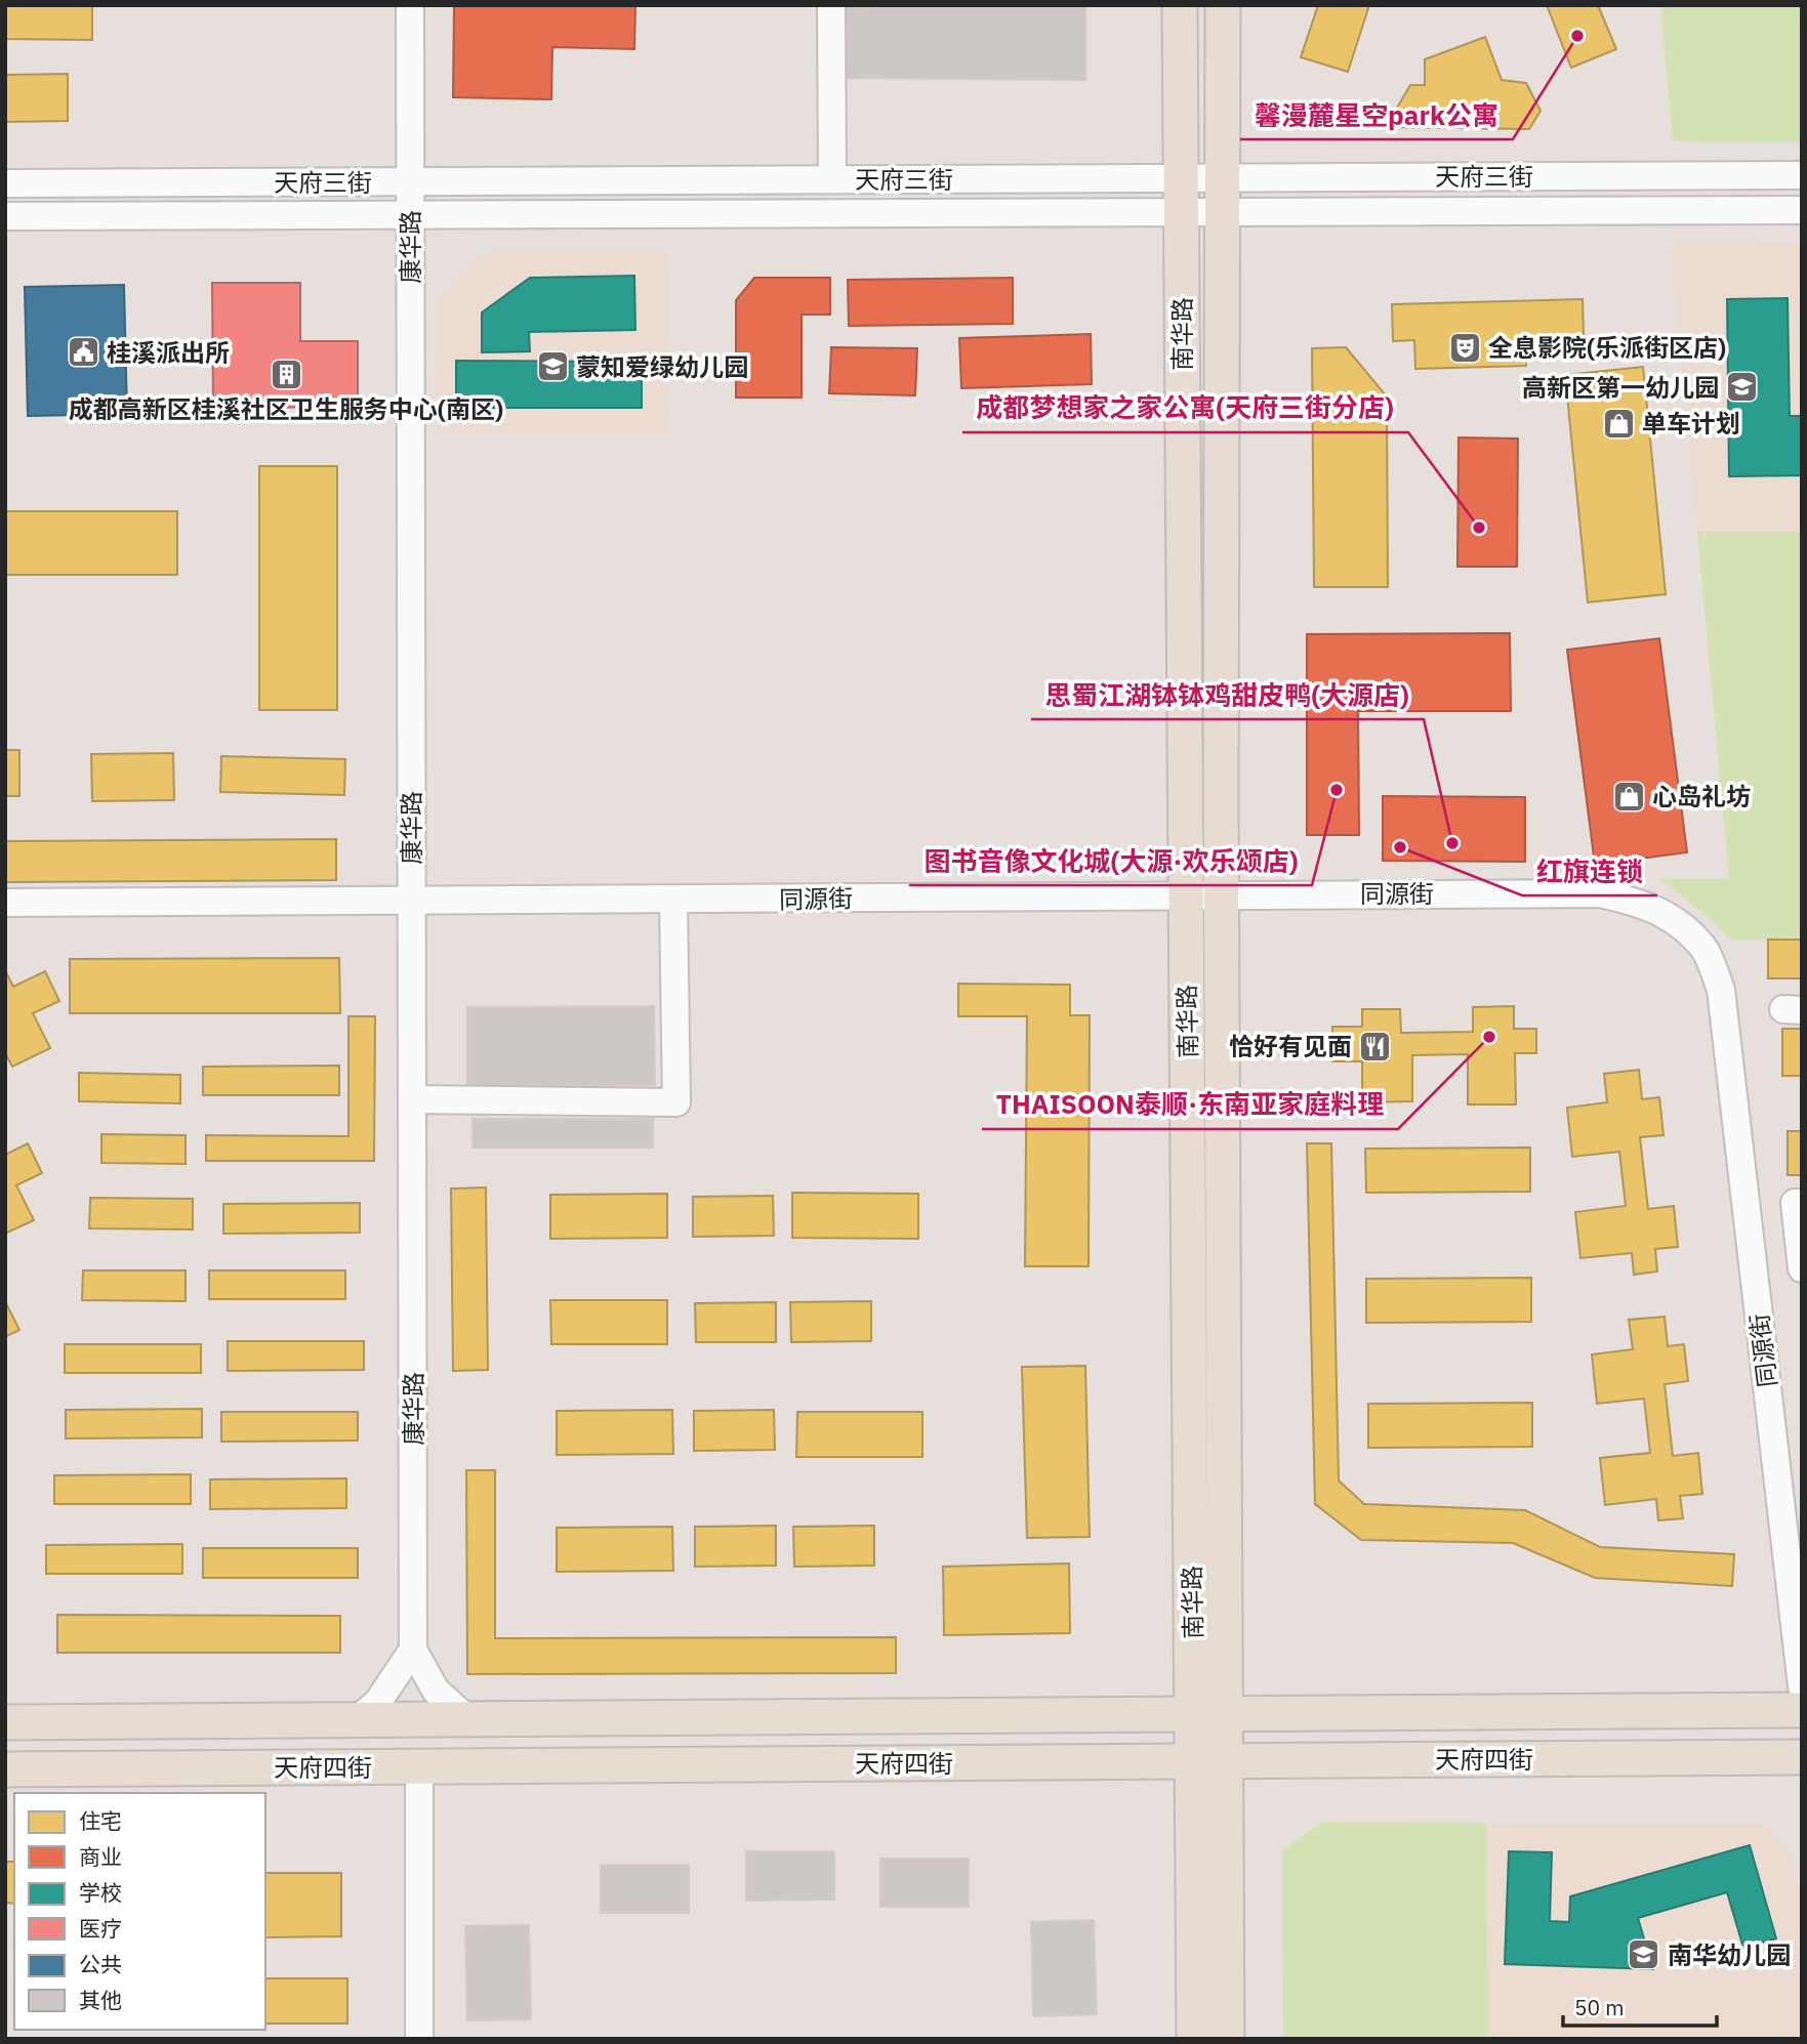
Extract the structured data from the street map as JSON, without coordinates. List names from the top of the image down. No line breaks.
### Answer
{"streets":{"main road":["南华路","天府四街"],"street":["天府三街","康华路","同源街"]},"crossings":[["天府三街","康华路"],["天府三街","南华路"],["康华路","同源街"],["南华路","同源街"],["南华路","天府四街"]],"places":{"other":["馨漫麓星空park公寓","成都梦想家之家公寓(天府三街分店)","图书音像文化城(大源·欢乐颂店)","思蜀江湖钵钵鸡甜皮鸭(大源店)","红旗连锁","THAISOON泰顺·东南亚家庭料理"],"theatre":["全息影院(乐派街区店)"],"public building":["桂溪派出所"],"school or university":["蒙知爱绿幼儿园","高新区第一幼儿园","南华幼儿园"],"building":["成都高新区桂溪社区卫生服务中心(南区)"],"shop":["单车计划","心岛礼坊"],"restaurant":["恰好有见面"]},"legend":["住宅","商业","学校","医疗","公共","其他"],"scale_bar":"50 m"}
